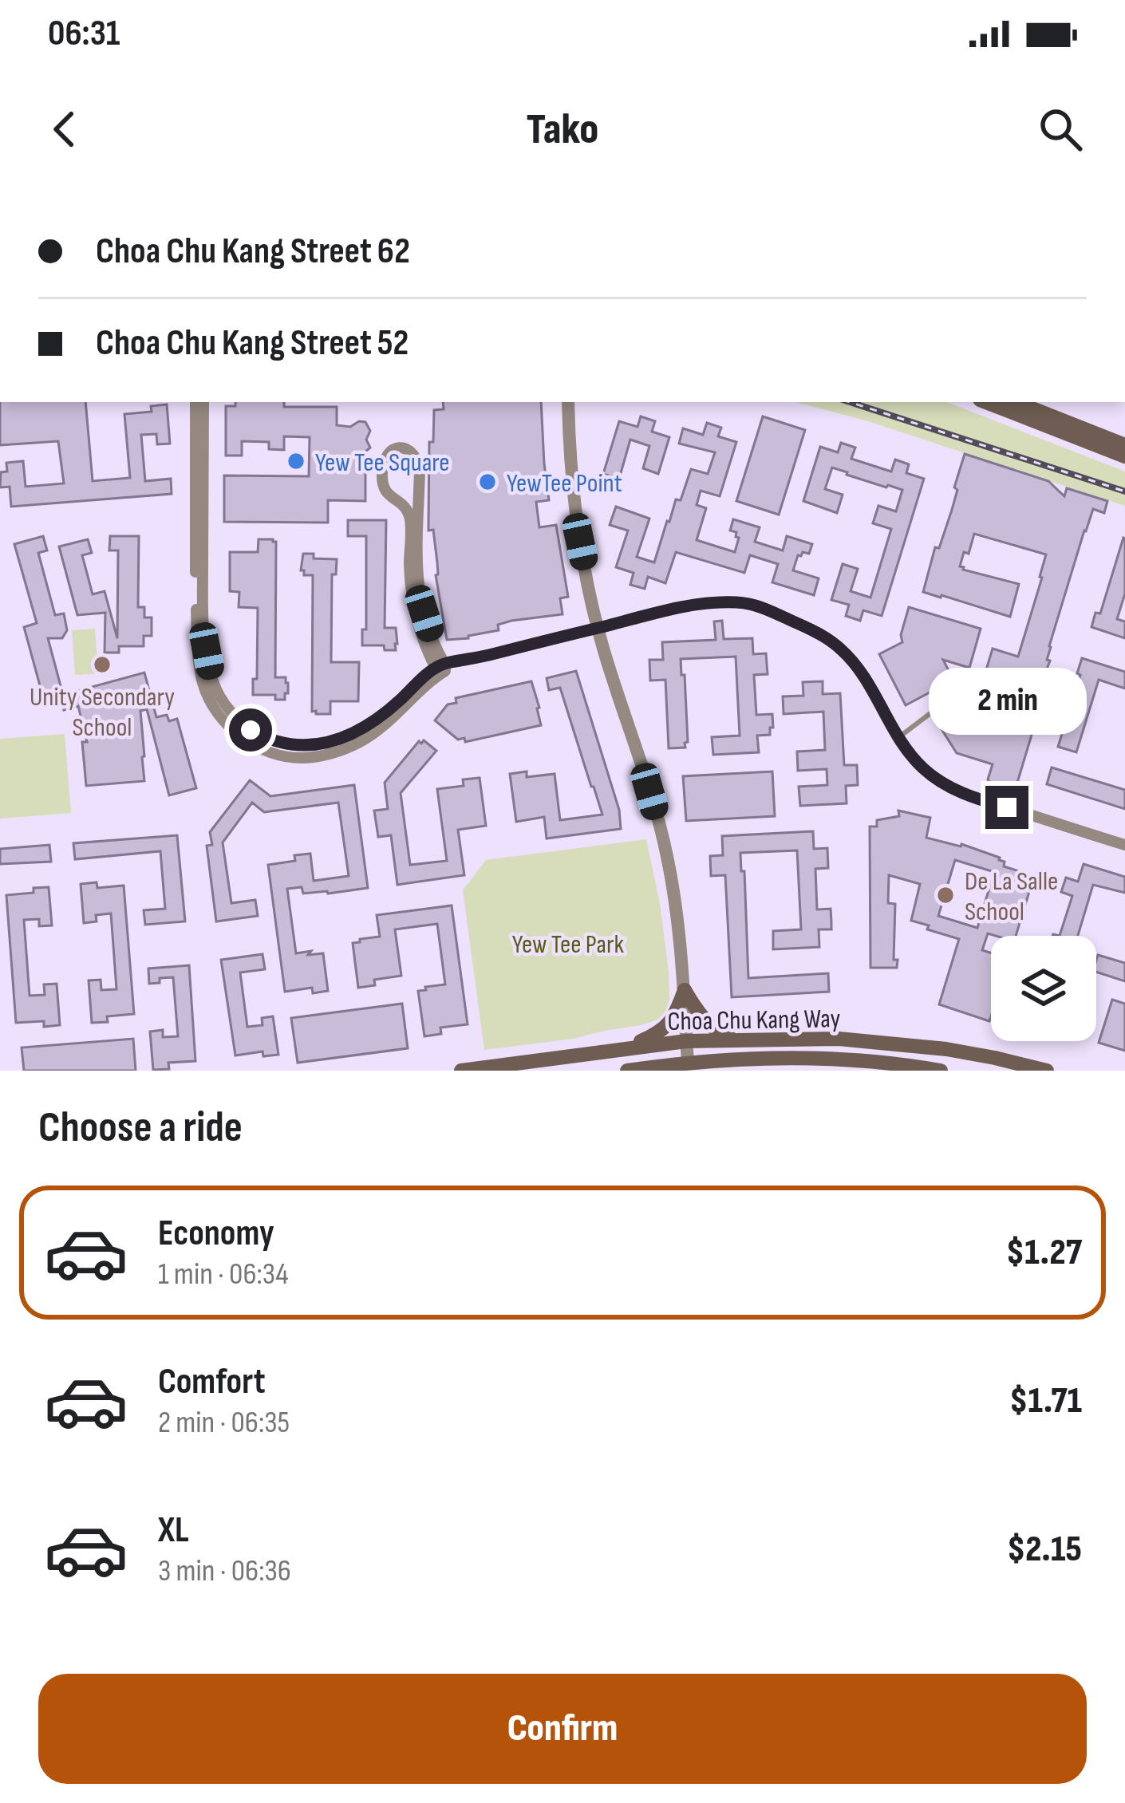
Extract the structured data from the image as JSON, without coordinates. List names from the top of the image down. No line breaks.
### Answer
{"streets":{"main road":["Choa Chu Kang Way"]},"parks":["Yew Tee Park"],"places":["Yew Tee Square","YewTee Point","Unity Secondary School","De La Salle School"],"page":{"status":"06:31","header":"Tako","banner":["Choa Chu Kang Street 62","Choa Chu Kang Street 52"],"bubble":"2 min","heading":"Choose a ride","list":[{"name":"Economy","note":"1 min · 06:34","value":"$1.27"},{"name":"Comfort","note":"2 min · 06:35","value":"$1.71"},{"name":"XL","note":"3 min · 06:36","value":"$2.15"}],"buttons":"Confirm"}}
